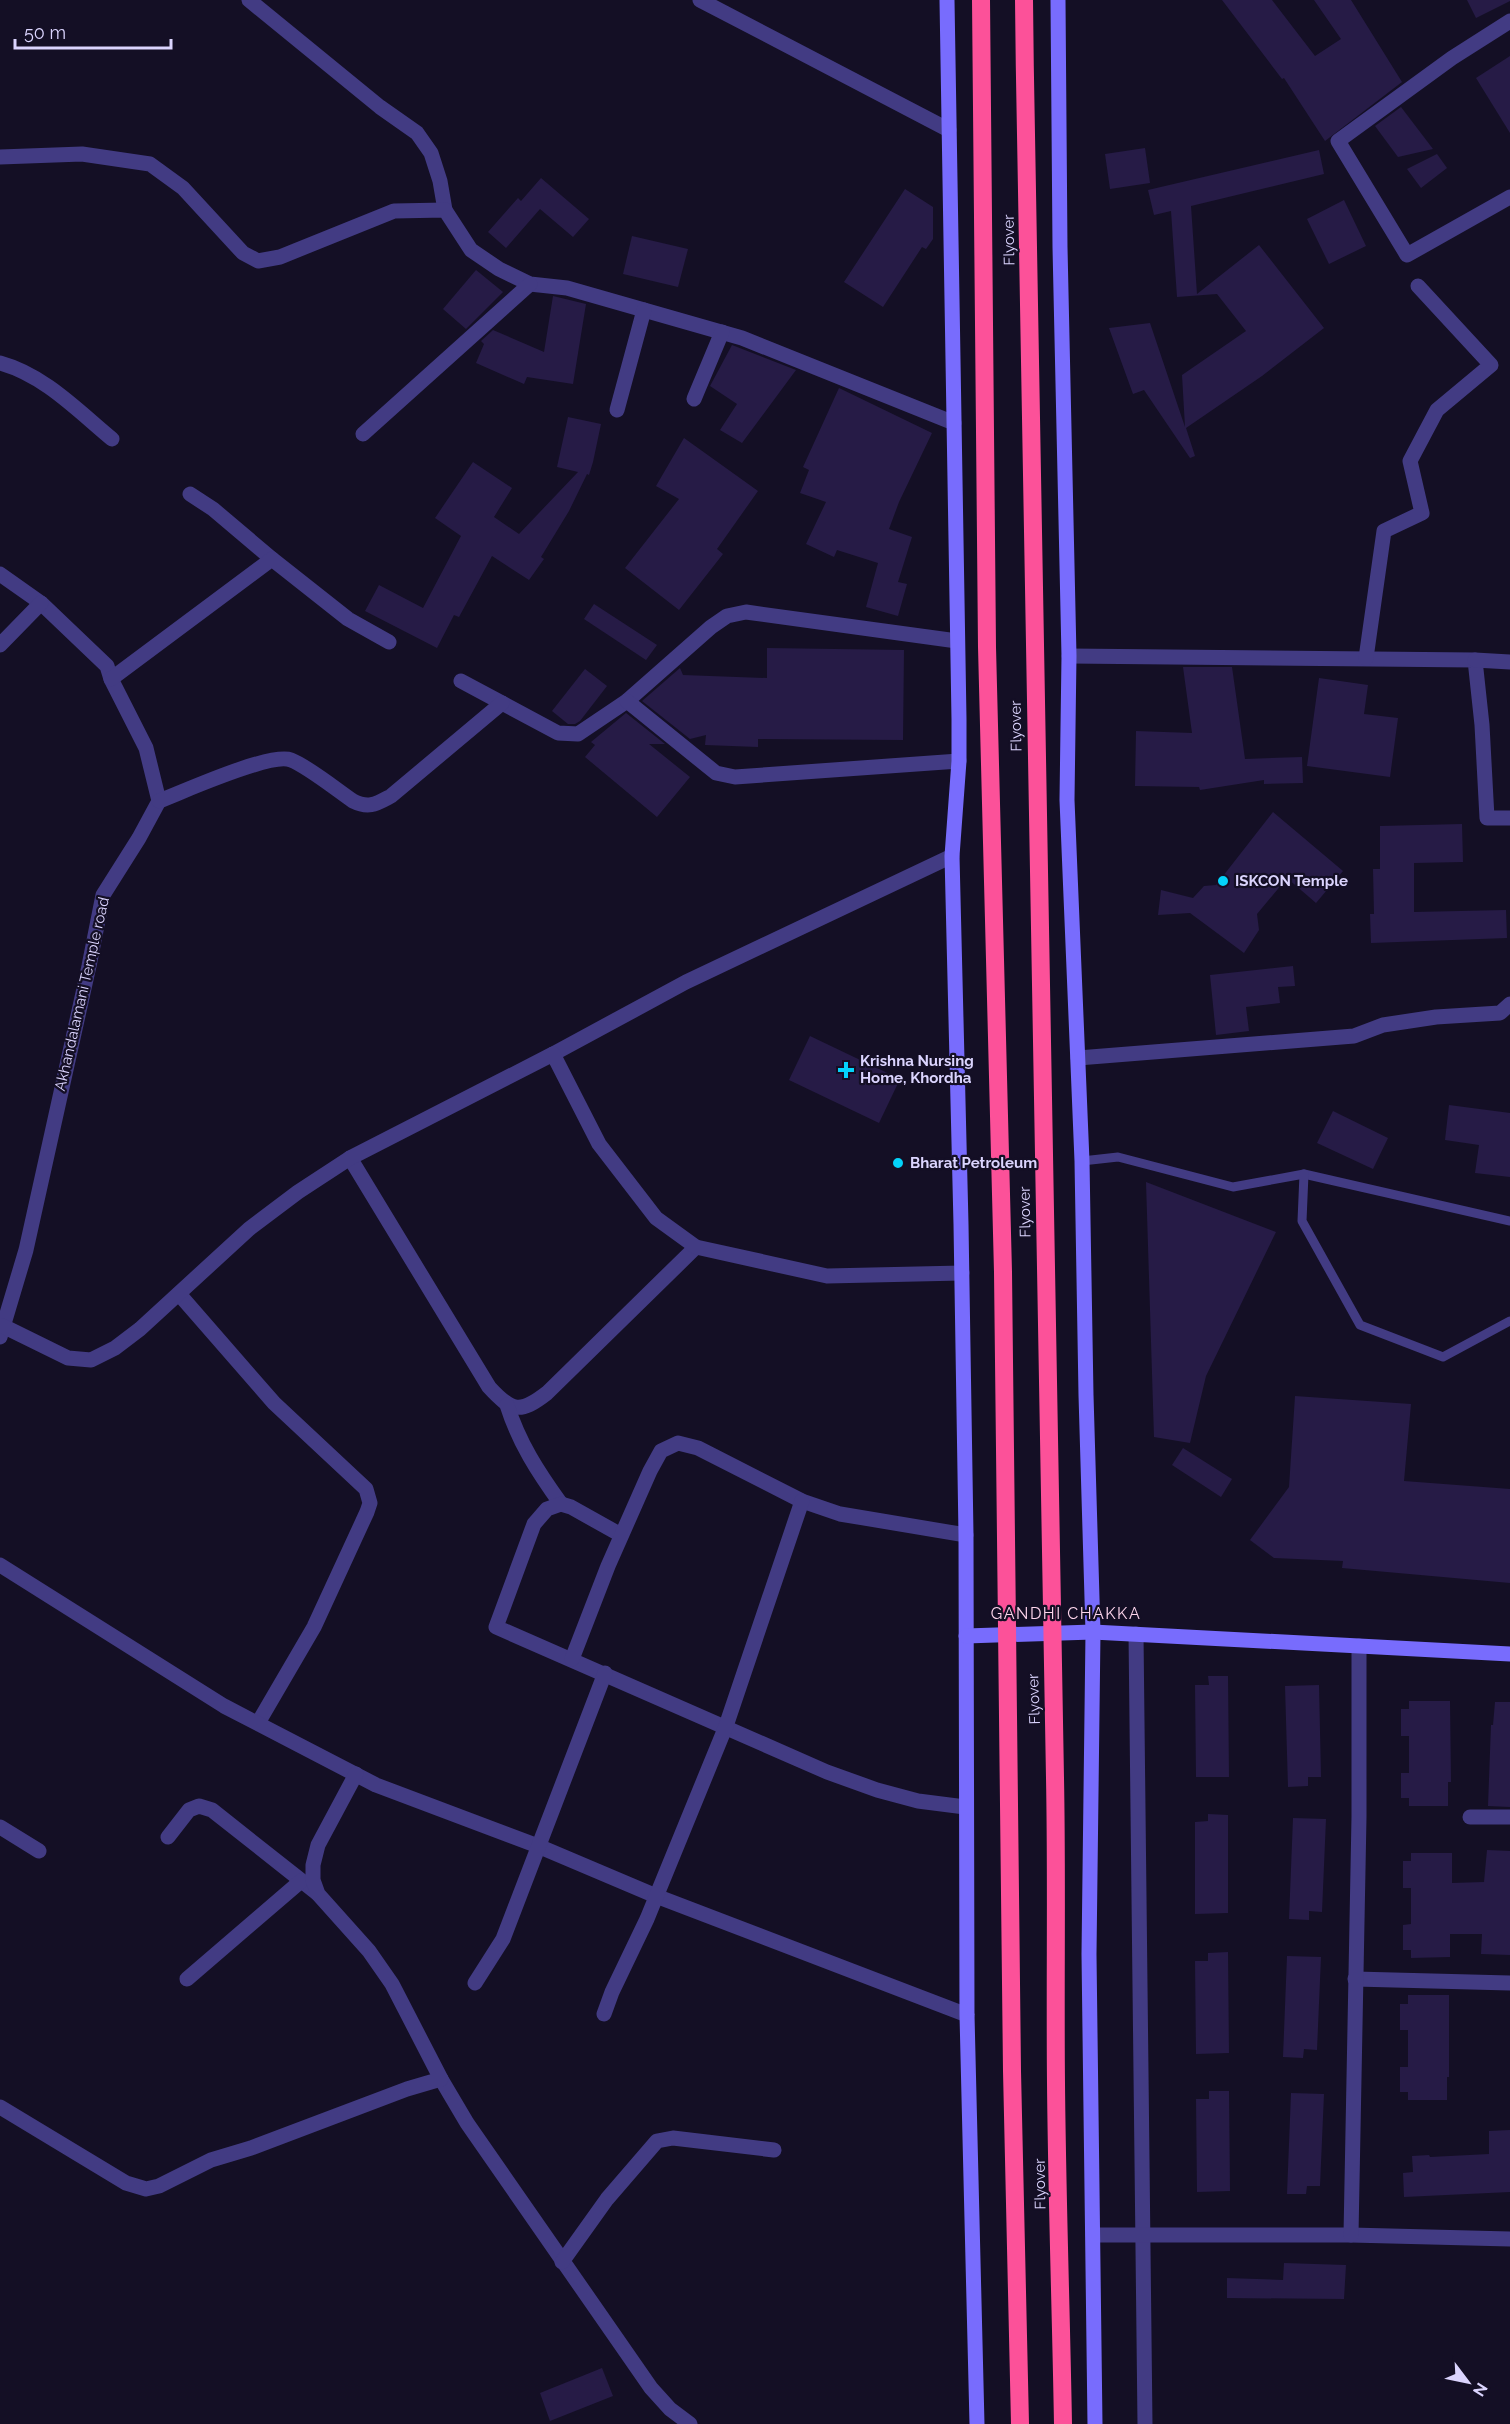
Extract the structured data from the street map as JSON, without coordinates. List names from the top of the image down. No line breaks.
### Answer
{"streets":{"highway":["Flyover"],"street":["Akhandalamani Temple road"]},"districts":["GANDHI CHAKKA"],"places":{"other":["ISKCON Temple","Bharat Petroleum"],"health":["Krishna Nursing Home, Khordha"]},"scale_bar":"50 m","north":"bottom right"}
